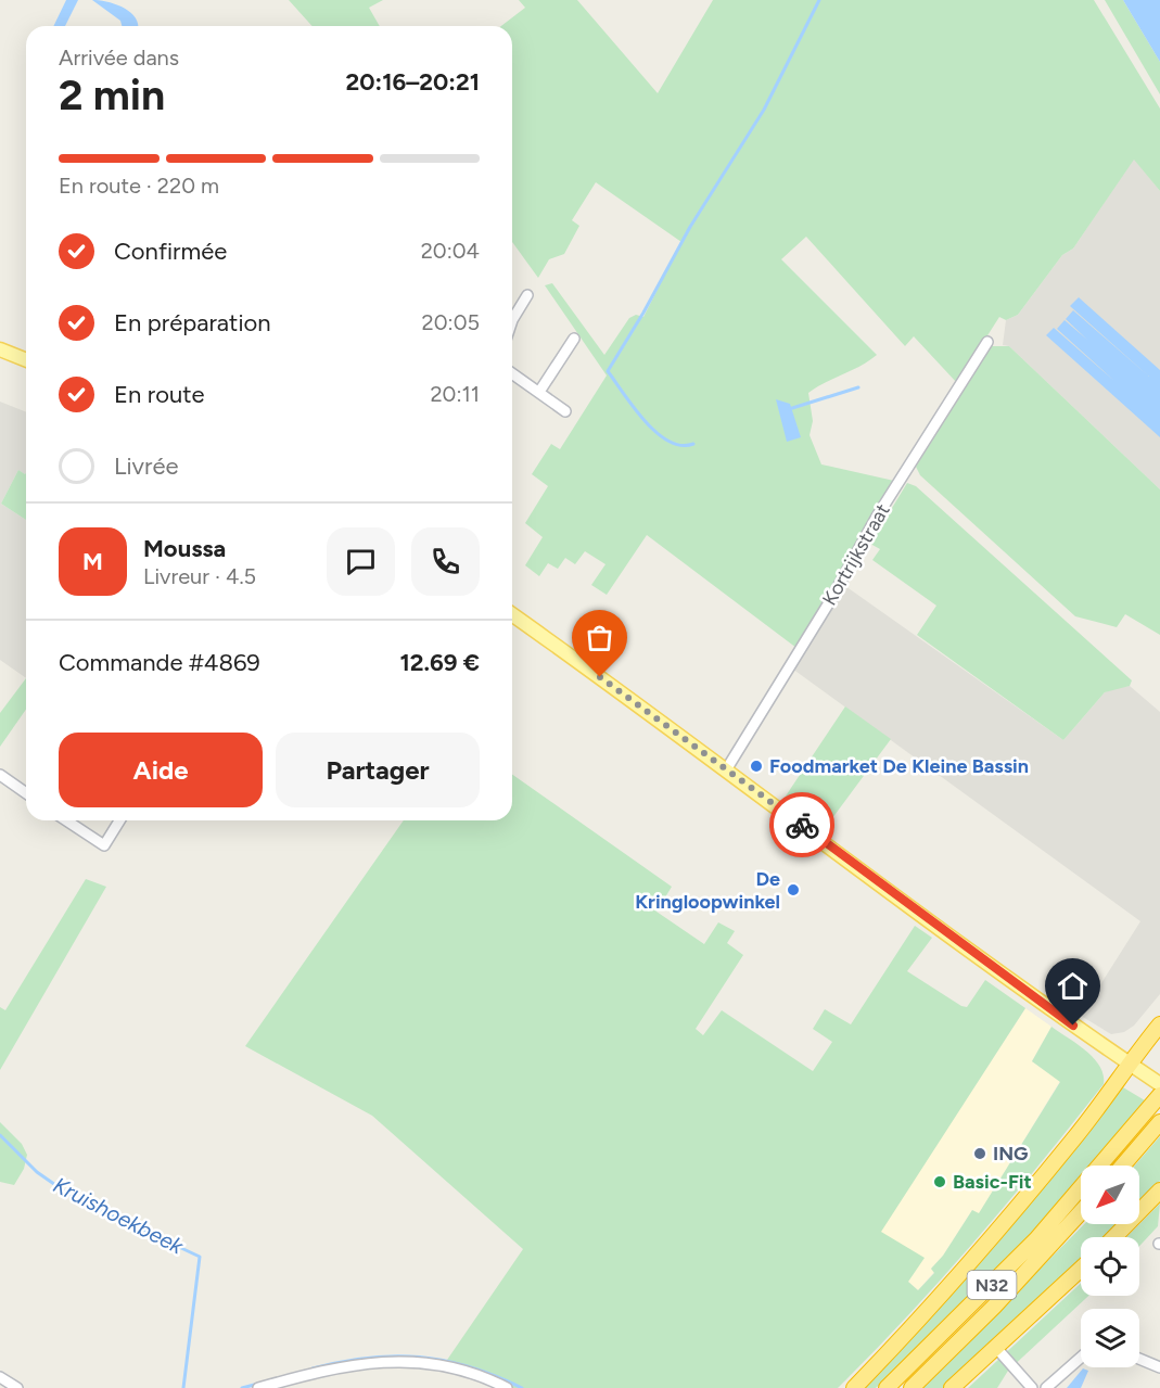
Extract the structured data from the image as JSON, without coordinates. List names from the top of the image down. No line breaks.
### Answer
{"streets":{"highway":["N32"],"street":["Kortrijkstraat"]},"water":["Kruishoekbeek"],"places":["Foodmarket De Kleine Bassin","De Kringloopwinkel","ING","Basic-Fit"],"north":"bottom left","page":{"heading":["2 min","Arrivée dans","20:16–20:21"],"panel":["Moussa","Livreur · 4.5","Commande #4869","12.69 €"],"bar":"En route · 220 m","list":[["Confirmée","20:04"],["En préparation","20:05"],["En route","20:11"],"Livrée"],"round":"M","buttons":["Aide","Partager"]}}
